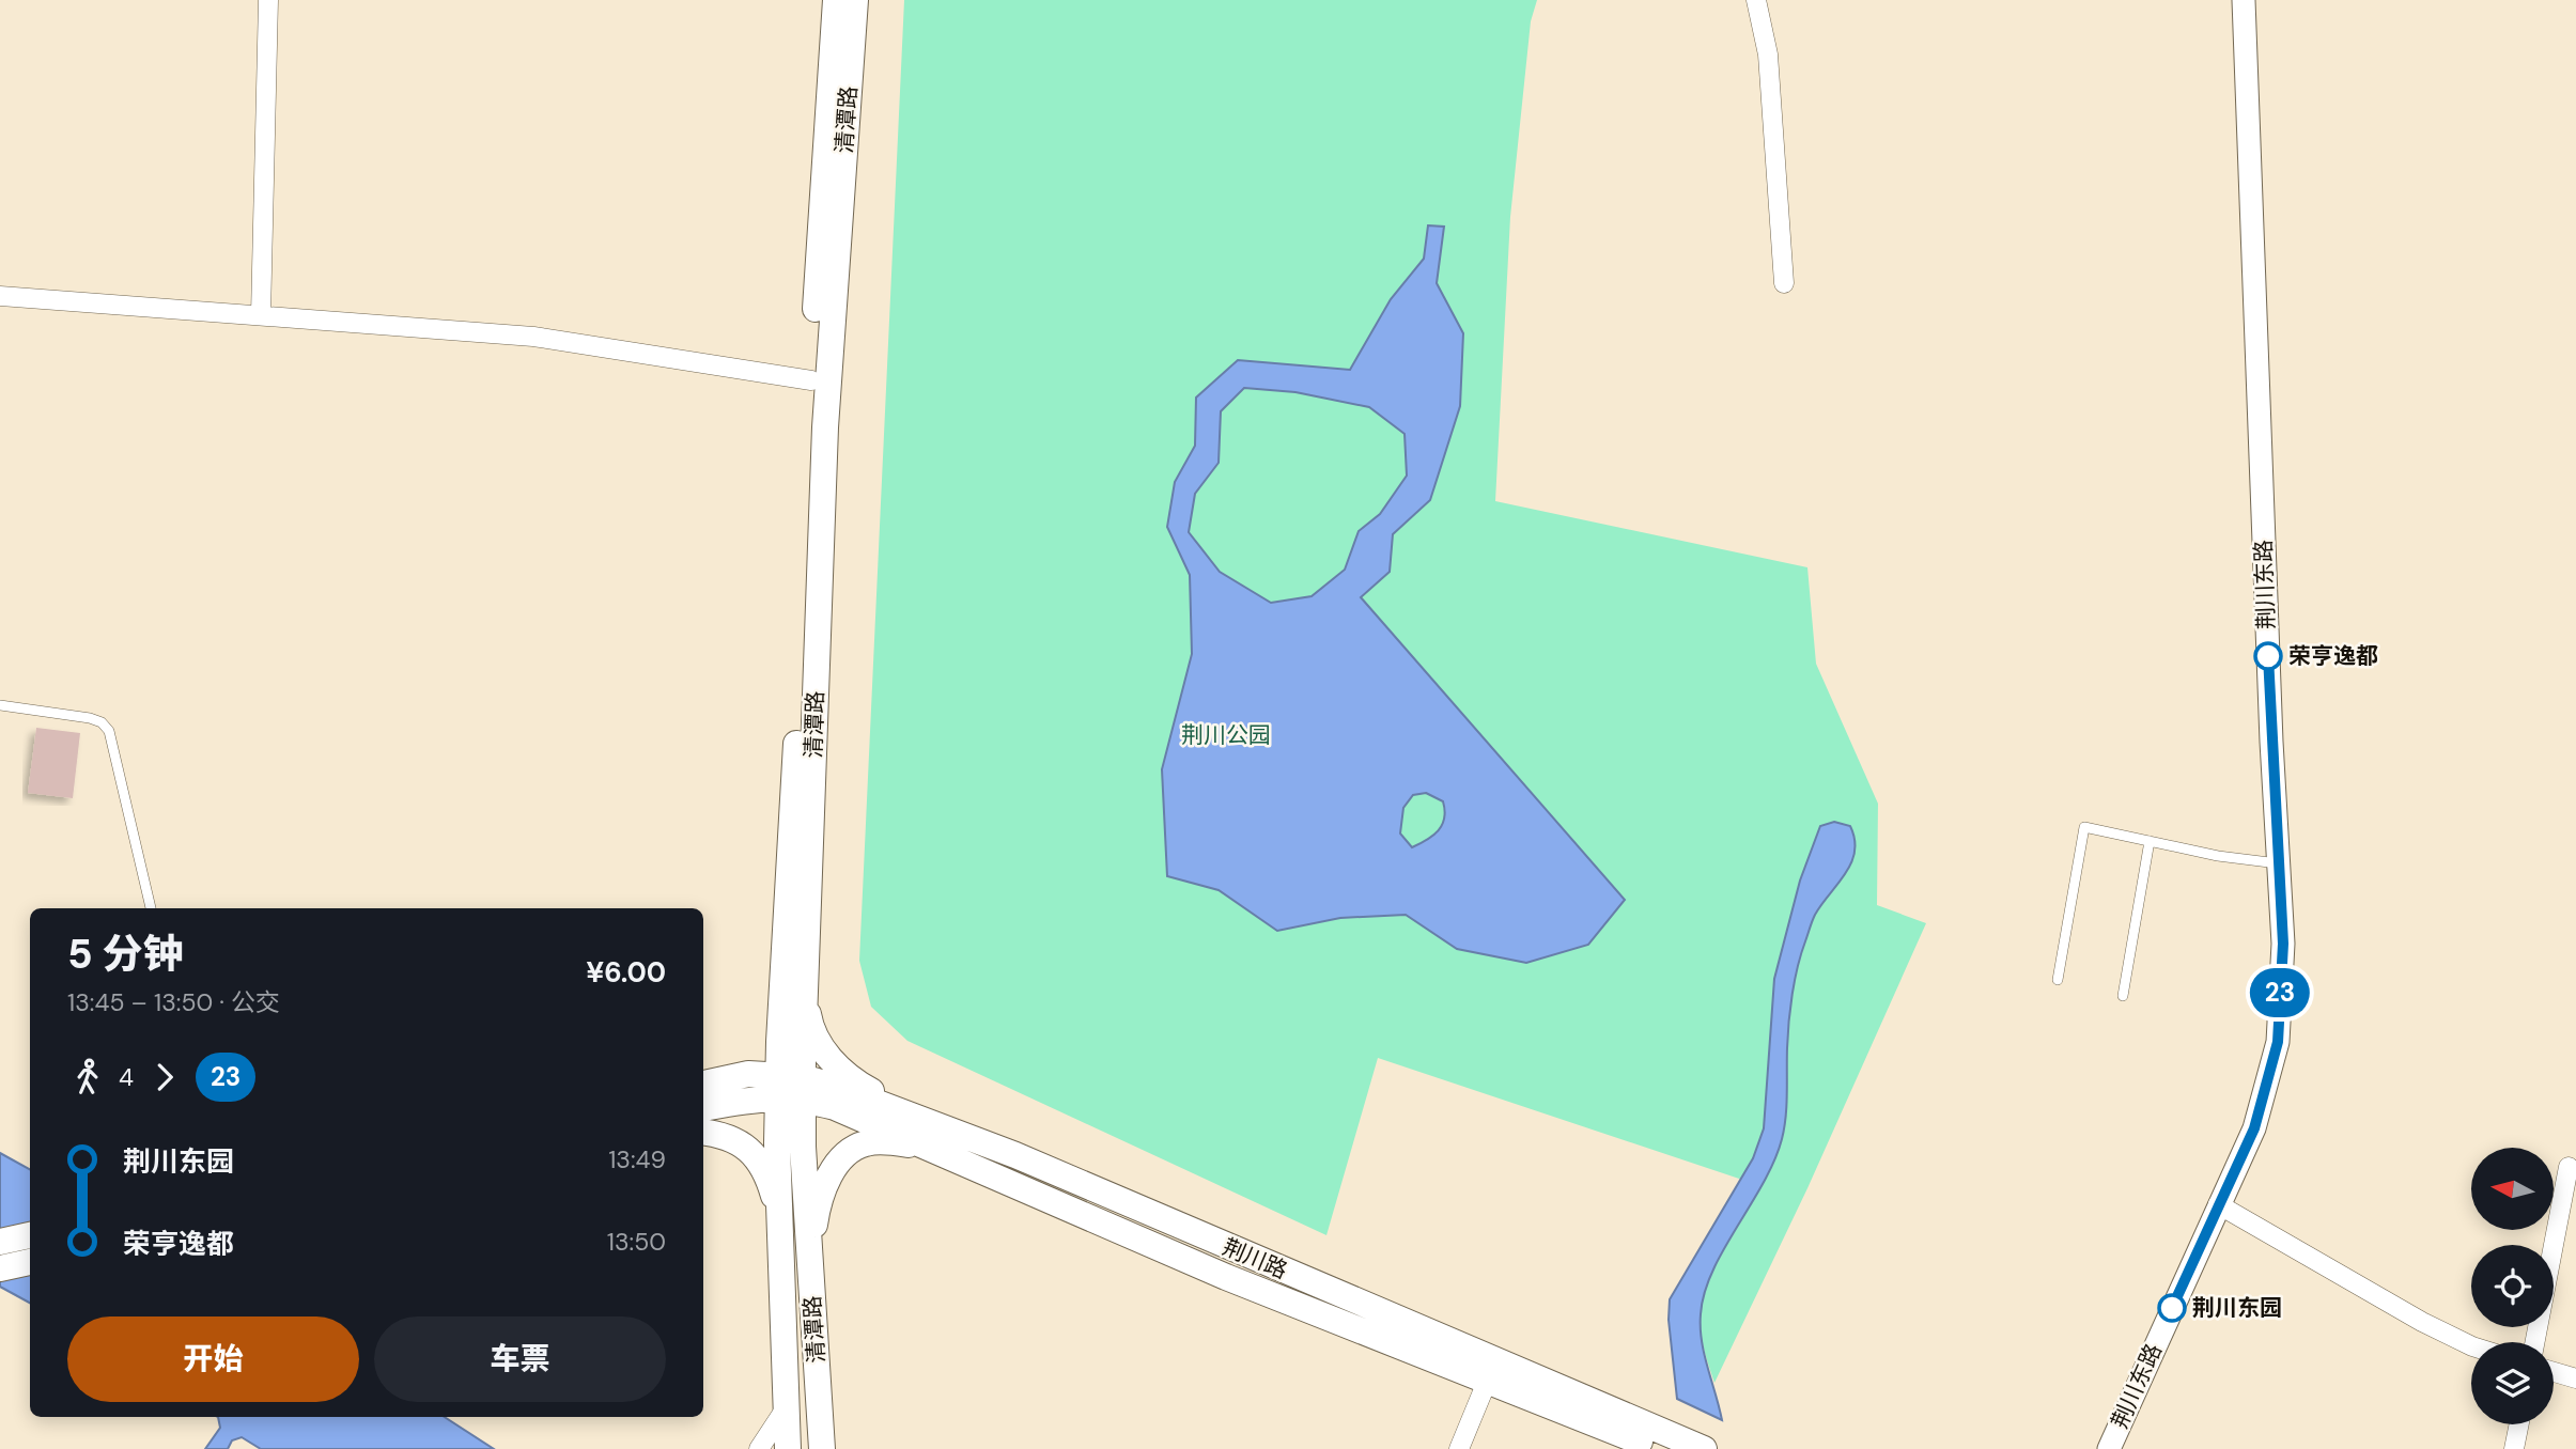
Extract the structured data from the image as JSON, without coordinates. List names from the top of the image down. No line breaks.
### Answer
{"streets":{"main road":["清潭路","荆川路"],"street":["荆川东路"]},"crossings":[["清潭路","荆川路"]],"parks":["荆川公园"],"places":["荣亨逸都","荆川东园"],"lines":["bus line 23"],"north":"left","page":{"on_map":"23","heading":["5 分钟","13:45 – 13:50 · 公交","¥6.00"],"legs":["4","23"],"list":[{"name":"荆川东园","value":"13:49"},{"name":"荣亨逸都","value":"13:50"}],"buttons":["开始","车票"]}}
